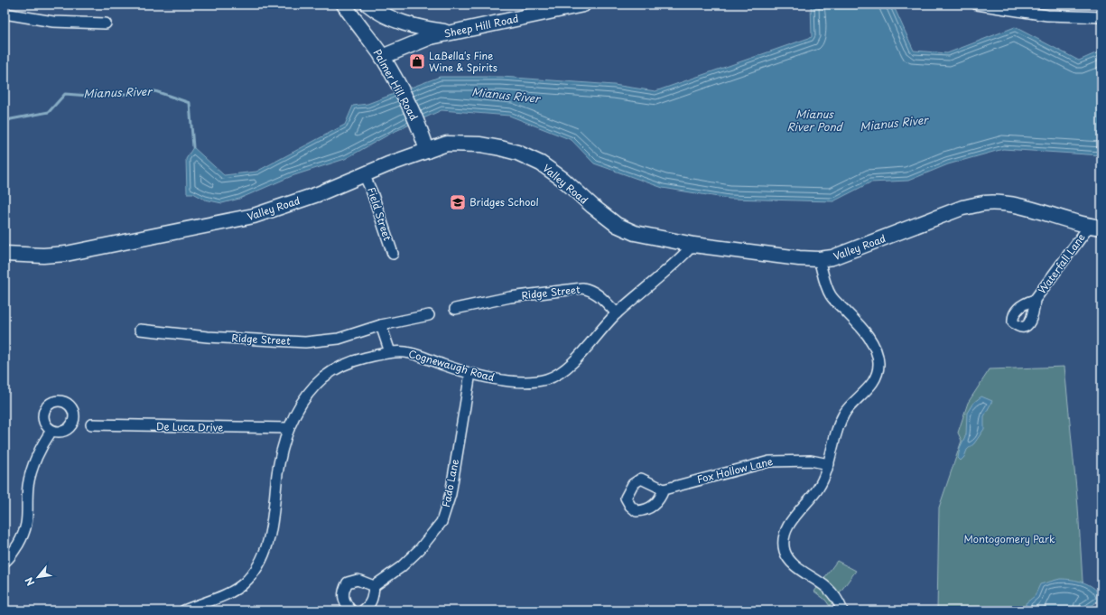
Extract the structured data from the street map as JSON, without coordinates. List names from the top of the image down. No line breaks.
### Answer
{"streets":{"main road":["Sheep Hill Road","Palmer Hill Road","Valley Road"],"street":["Field Street","Waterfall Lane","Ridge Street","Cognewaugh Road","De Luca Drive","Fox Hollow Lane","Fado Lane"]},"crossings":[["Sheep Hill Road","Palmer Hill Road"],["Palmer Hill Road","Valley Road"],["Valley Road","Field Street"],["Valley Road","Waterfall Lane"],["Valley Road","Cognewaugh Road"],["Ridge Street","Cognewaugh Road"],["Cognewaugh Road","De Luca Drive"],["Cognewaugh Road","Fado Lane"]],"water":["Mianus River","Mianus River Pond"],"parks":["Montogomery Park"],"places":{"shop":["LaBella's Fine Wine & Spirits"],"school or university":["Bridges School"]},"north":"bottom left"}
